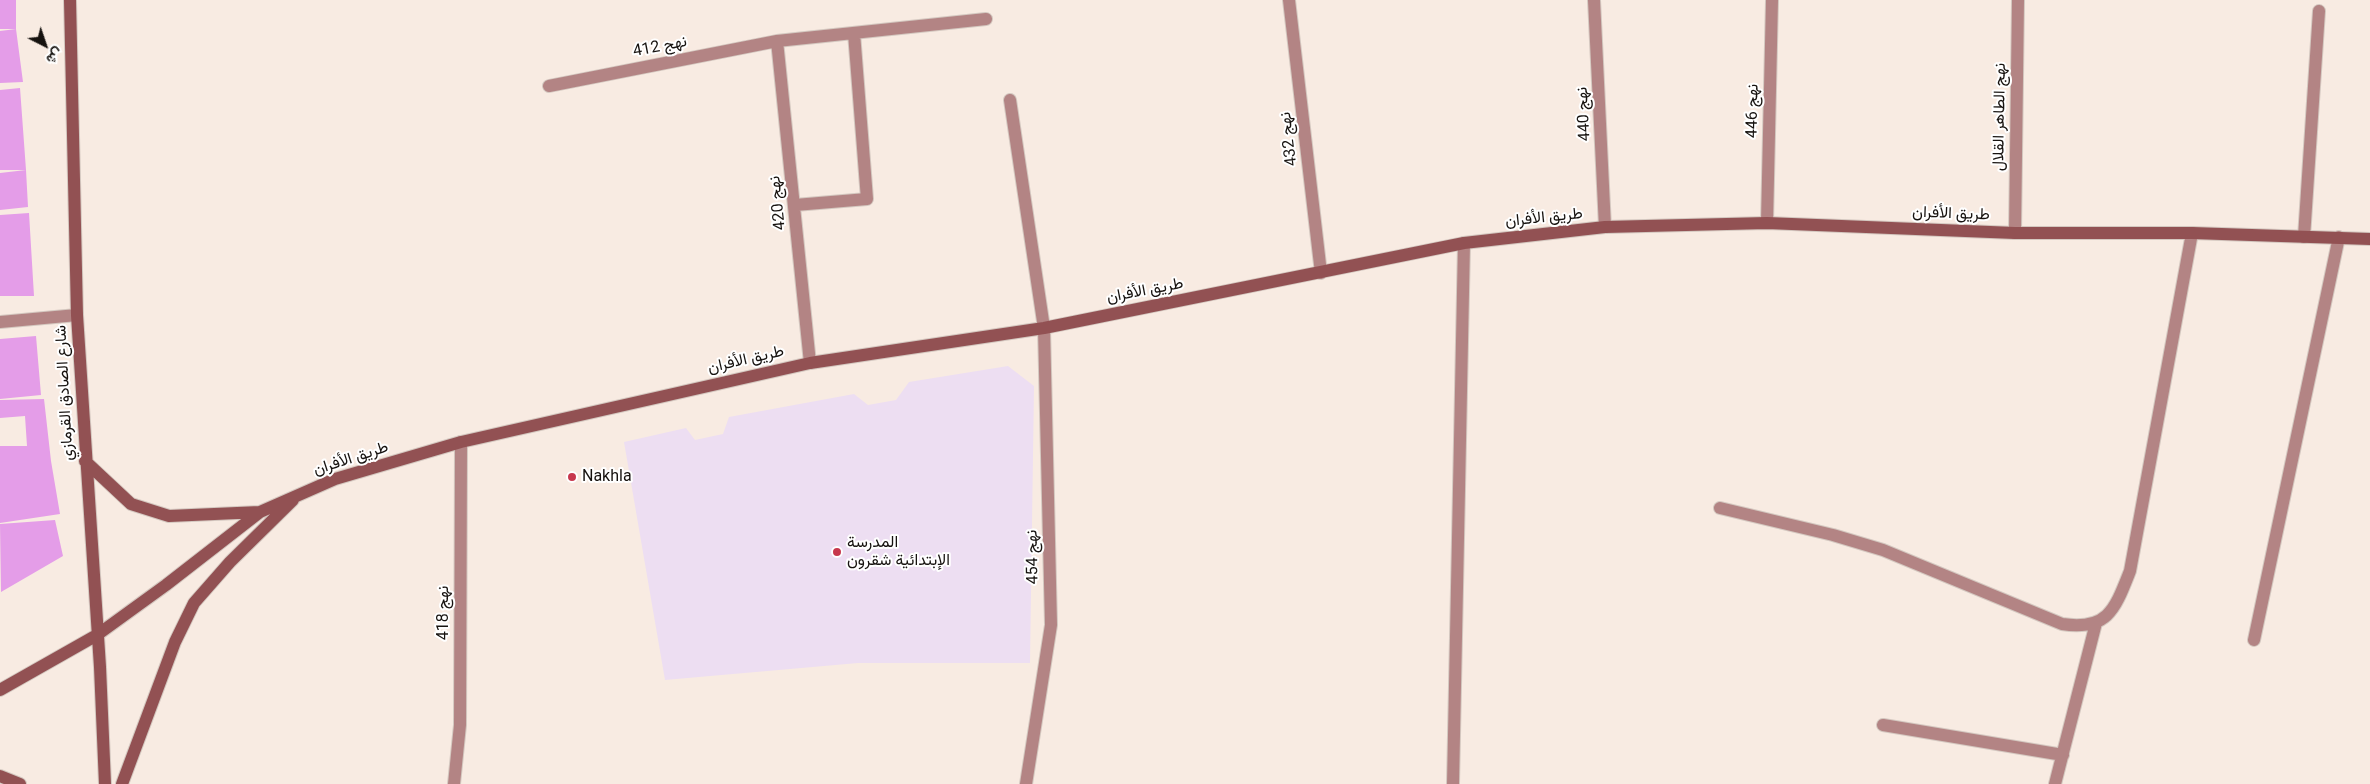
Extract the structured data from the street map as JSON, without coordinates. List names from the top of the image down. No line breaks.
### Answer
{"streets":{"main road":["طريق الأفران","شارع الصادق القرمازي"],"street":["نهج 412","نهج 446","نهج 440","نهج الطاهر القلال","نهج 432","نهج 420","نهج 454","نهج 418"]},"crossings":[["نهج 412","نهج 420"],["نهج 446","طريق الأفران"],["نهج 440","طريق الأفران"],["نهج الطاهر القلال","طريق الأفران"],["نهج 432","طريق الأفران"],["نهج 420","طريق الأفران"],["طريق الأفران","شارع الصادق القرمازي"],["طريق الأفران","نهج 454"],["طريق الأفران","نهج 418"]],"places":["Nakhla","المدرسة الإبتدائية شقرون"],"north":"bottom right"}
